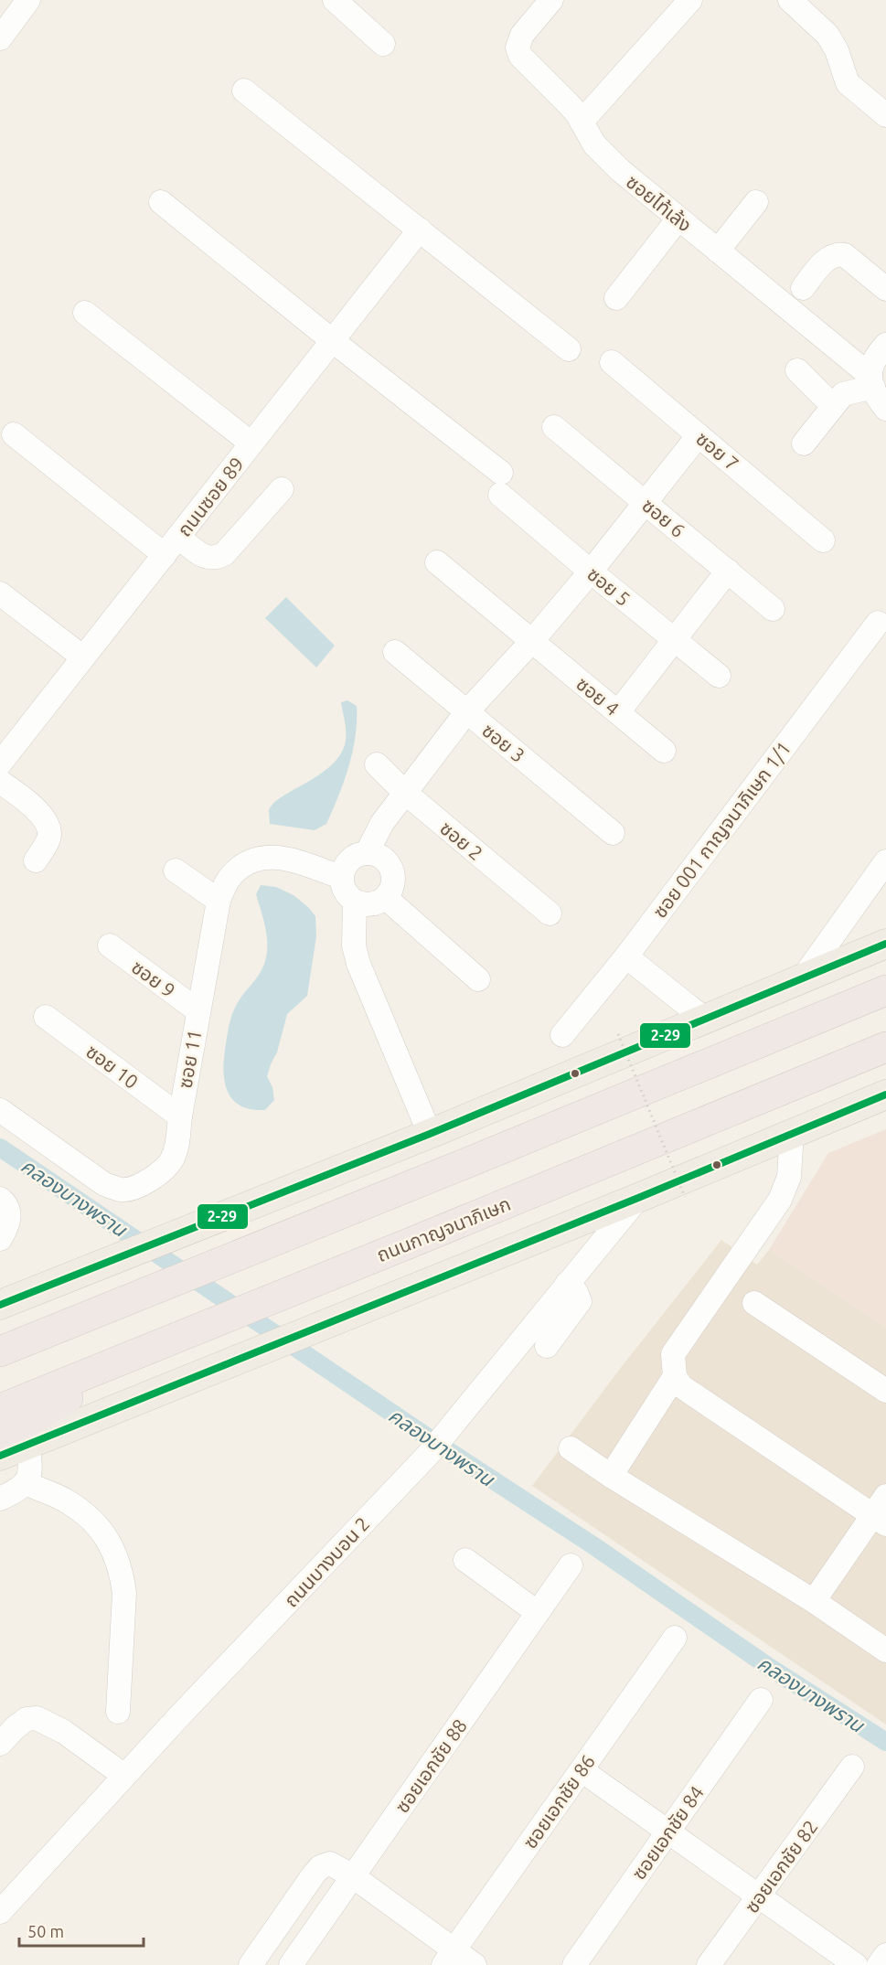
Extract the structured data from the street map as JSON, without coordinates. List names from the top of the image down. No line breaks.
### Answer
{"streets":{"highway":["ถนนกาญจนาภิเษก"],"street":["ซอยไท้เล้ง","ซอย 7","ถนนซอย 89","ซอย 6","ซอย 5","ซอย 4","ซอย 3","ซอย 001 กาญจนาภิเษก 1/1","ซอย 2","ซอย 9","ซอย 11","ซอย 10","ถนนบางบอน 2","ซอยเอกชัย 88","ซอยเอกชัย 86","ซอยเอกชัย 84","ซอยเอกชัย 82"]},"crossings":[["ถนนซอย 89","ซอย 5"],["ซอย 9","ซอย 11"],["ซอย 11","ซอย 10"]],"water":["คลองบางพราน"],"lines":["transit line 2-29"],"scale_bar":"50 m"}
